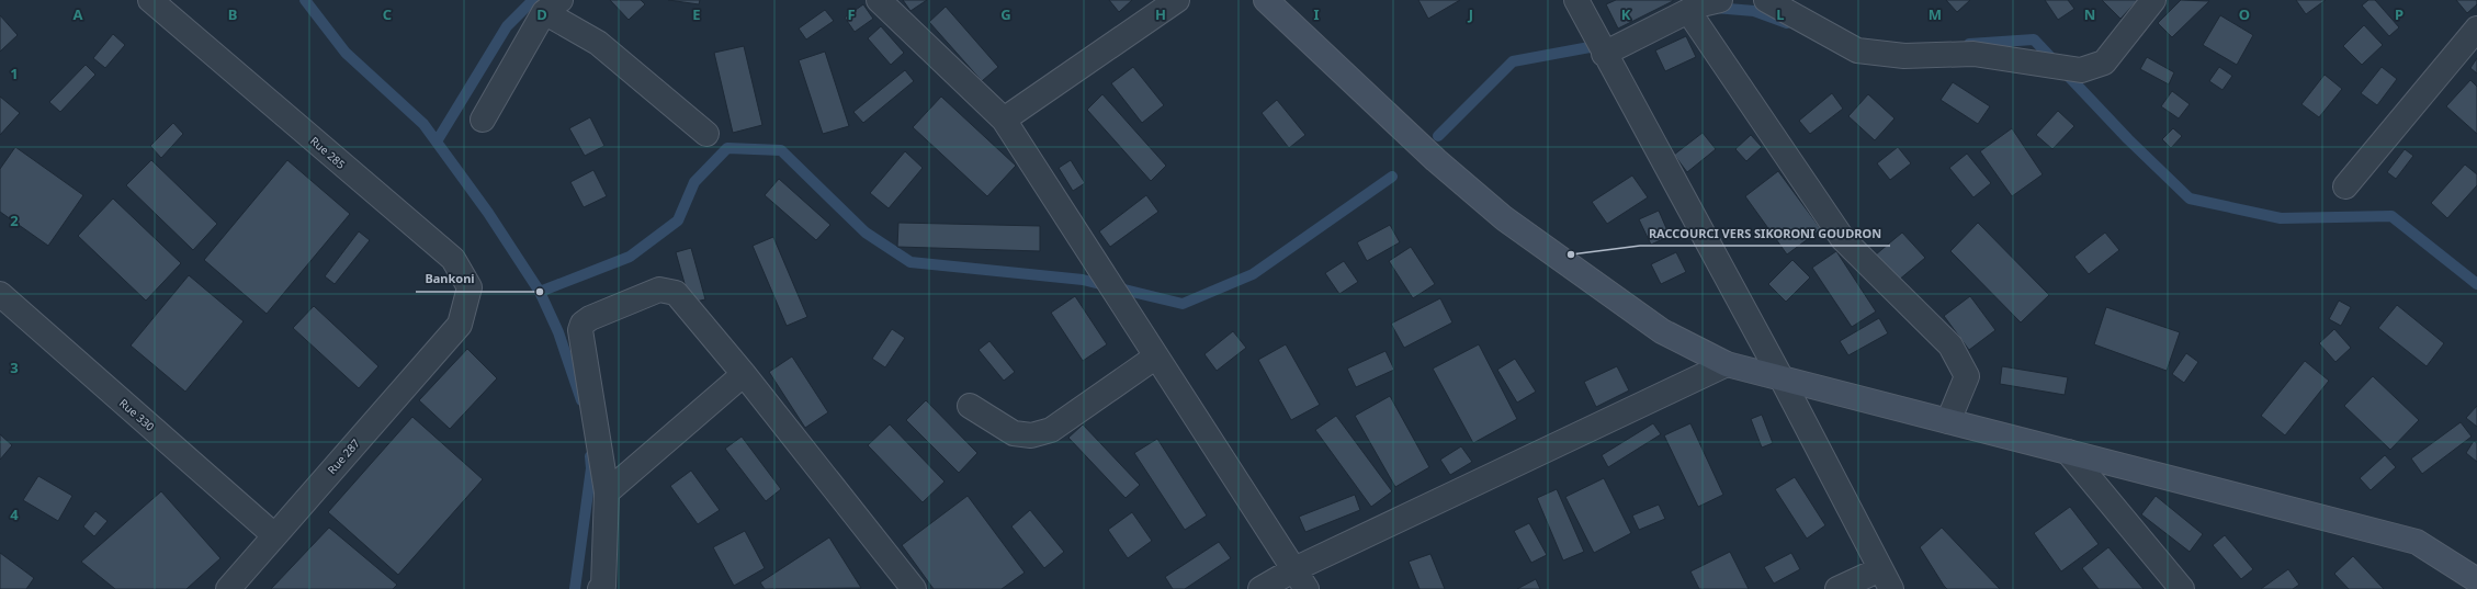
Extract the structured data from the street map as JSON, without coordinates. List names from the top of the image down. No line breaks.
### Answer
{"streets":{"street":["Rue 285","Rue 330","Rue 287"]},"crossings":[["Rue 285","Rue 287"],["Rue 330","Rue 287"]],"places":["RACCOURCI VERS SIKORONI GOUDRON","Bankoni"],"grid":{"columns":["A","B","C","D","E","F","G","H","I","J","K","L","M","N","O","P"],"rows":["1","2","3","4"]}}
